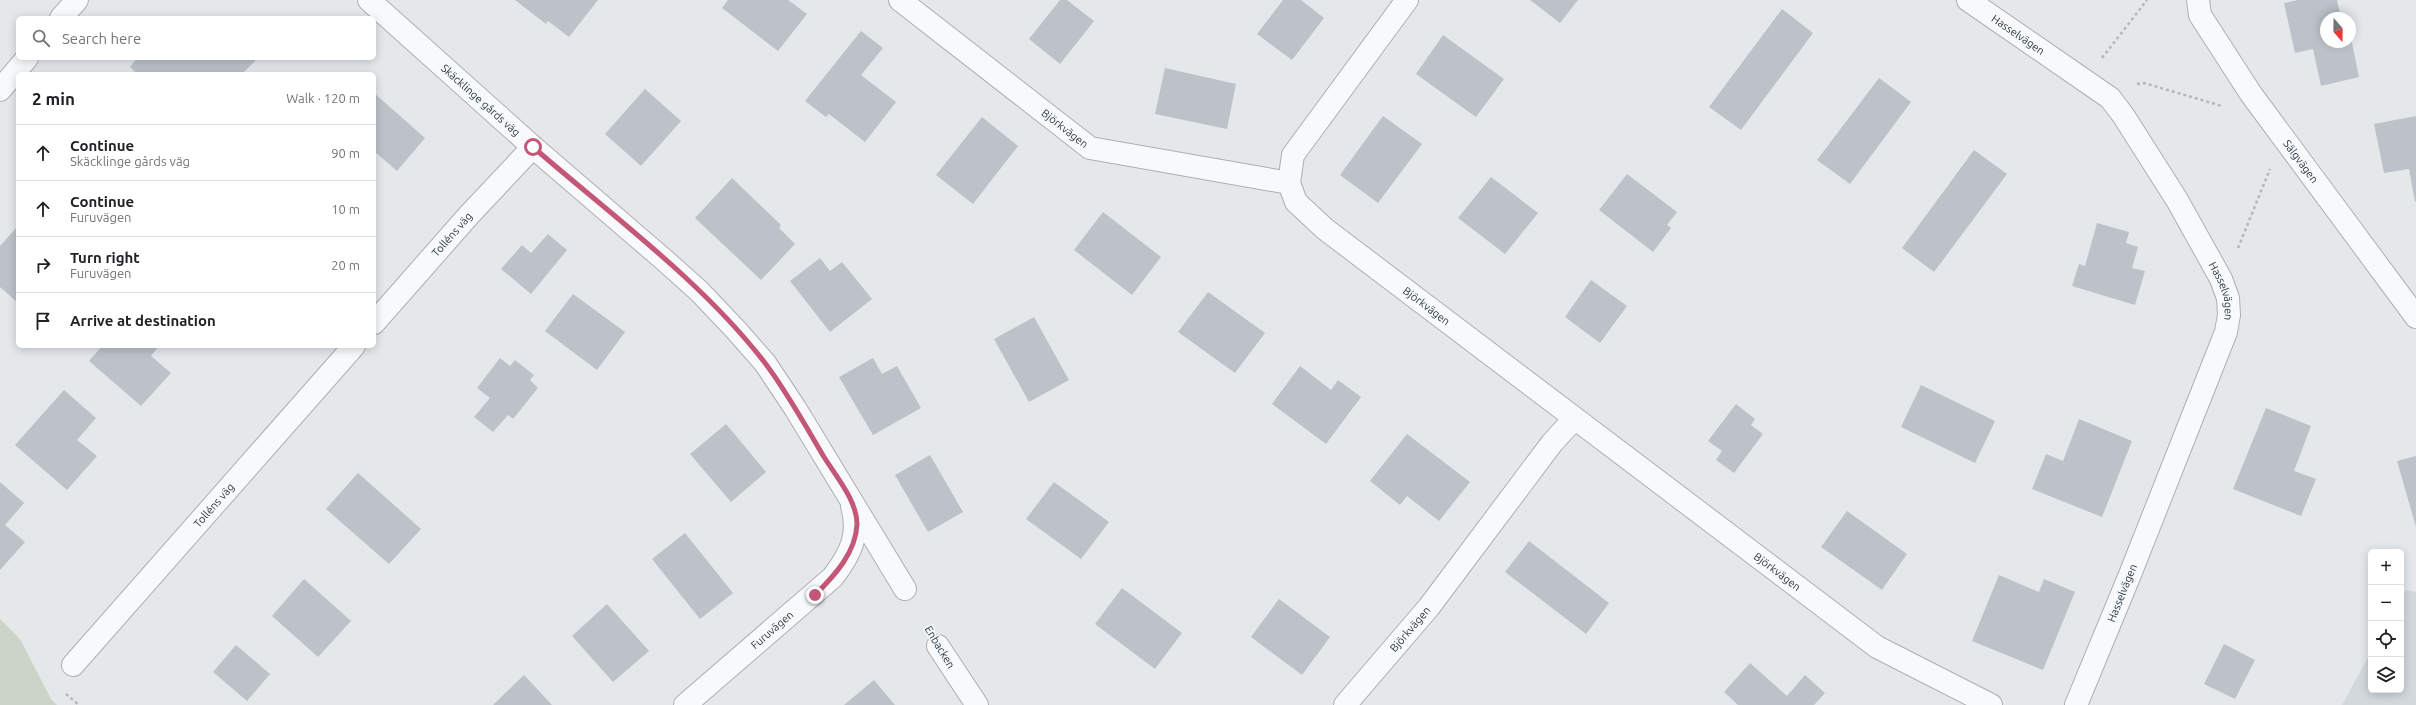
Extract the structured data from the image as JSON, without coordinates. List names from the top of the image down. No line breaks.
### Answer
{"streets":{"street":["Hasselvägen","Skäcklinge gårds väg","Björkvägen","Sälgvägen","Tolléns väg","Furuvägen","Enbacken"]},"crossings":[["Skäcklinge gårds väg","Tolléns väg"],["Skäcklinge gårds väg","Furuvägen"]],"north":"bottom","page":{"search":"Search here","heading":["2 min","Walk · 120 m"],"list":[["Continue","Skäcklinge gårds väg","90 m"],["Continue","Furuvägen","10 m"],["Turn right","Furuvägen","20 m"],"Arrive at destination"],"map_buttons":["+","−"]}}
